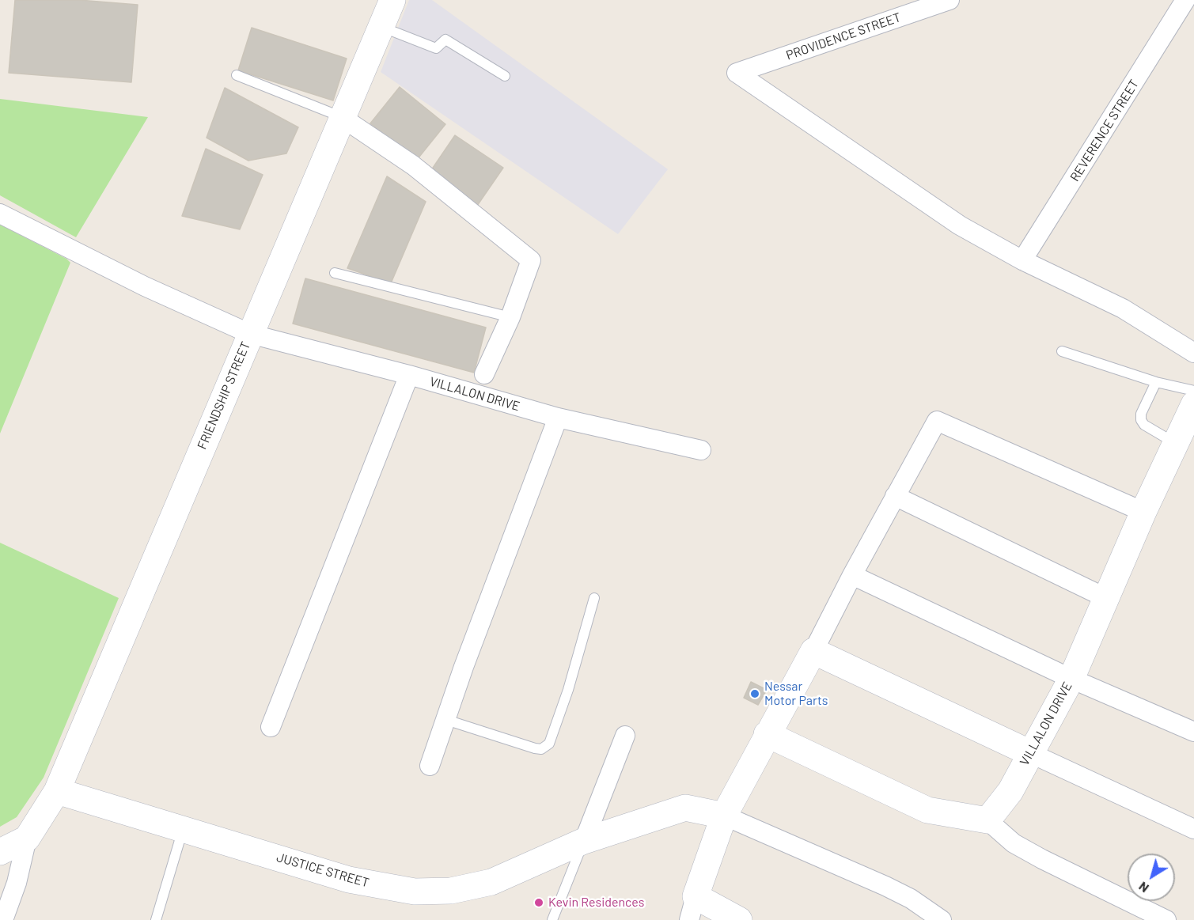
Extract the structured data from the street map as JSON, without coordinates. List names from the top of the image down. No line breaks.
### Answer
{"streets":{"street":["PROVIDENCE STREET","REVERENCE STREET","VILLALON DRIVE","FRIENDSHIP STREET","JUSTICE STREET"]},"crossings":[["PROVIDENCE STREET","REVERENCE STREET"],["VILLALON DRIVE","FRIENDSHIP STREET"],["FRIENDSHIP STREET","JUSTICE STREET"]],"places":["Nessar Motor Parts","Kevin Residences"],"north":"bottom left"}
